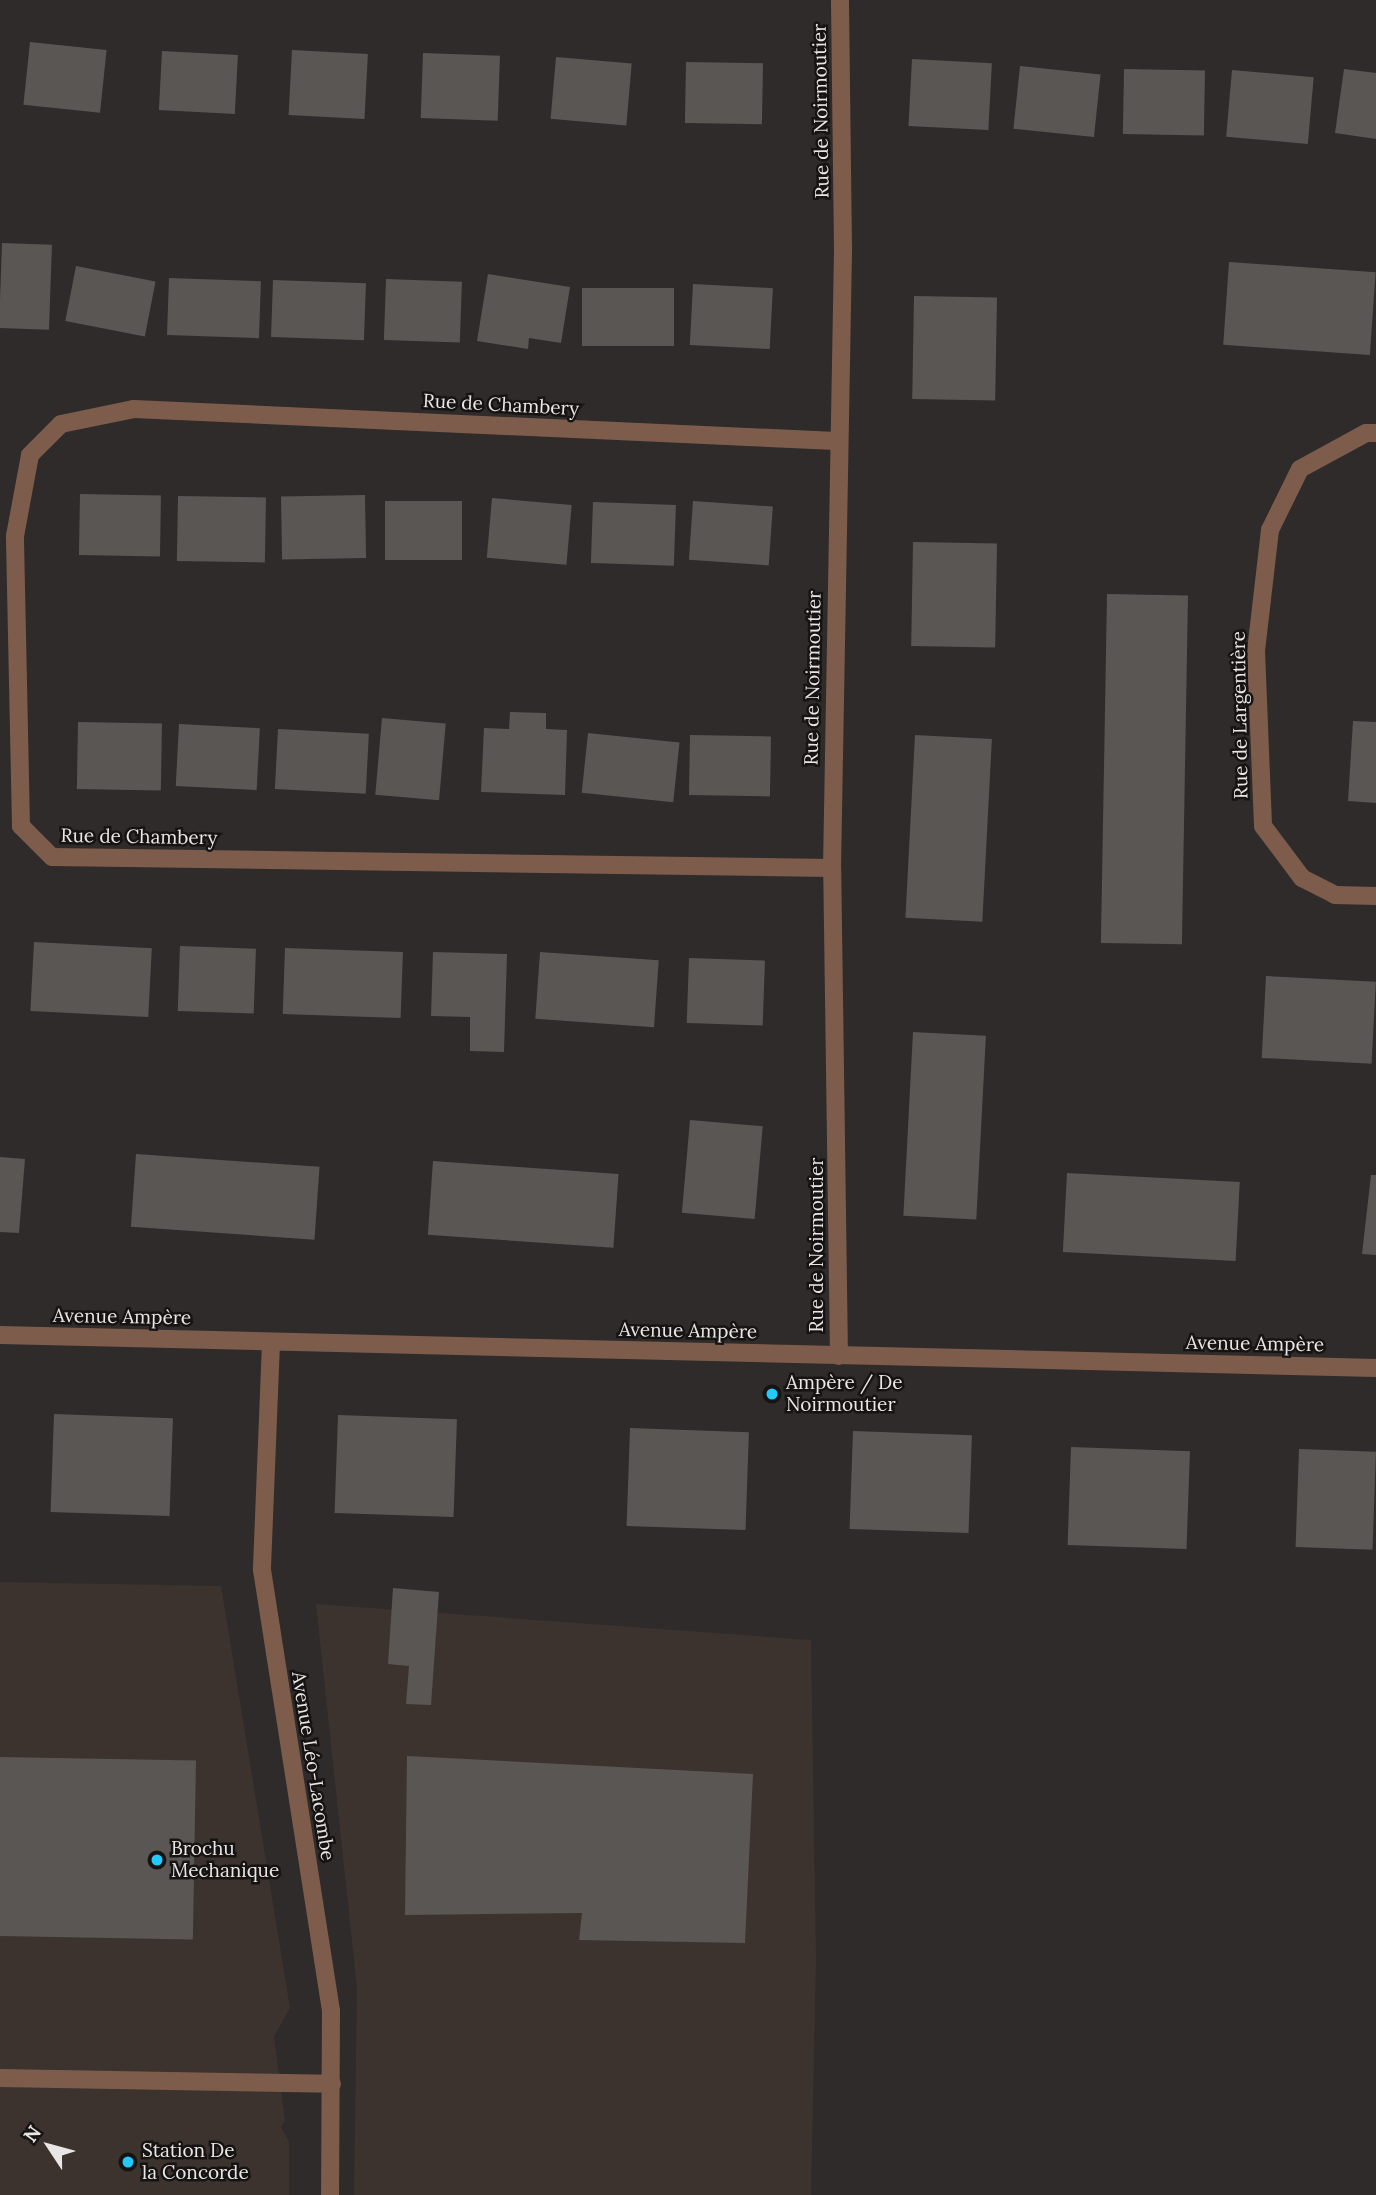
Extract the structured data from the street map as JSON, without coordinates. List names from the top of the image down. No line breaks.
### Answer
{"streets":{"street":["Rue de Noirmoutier","Rue de Chambery","Rue de Largentière","Avenue Ampère","Avenue Léo-Lacombe"]},"crossings":[["Rue de Noirmoutier","Rue de Chambery"],["Rue de Noirmoutier","Avenue Ampère"],["Avenue Ampère","Avenue Léo-Lacombe"]],"places":["Ampère / De Noirmoutier","Brochu Mechanique","Station De la Concorde"],"north":"top left"}
